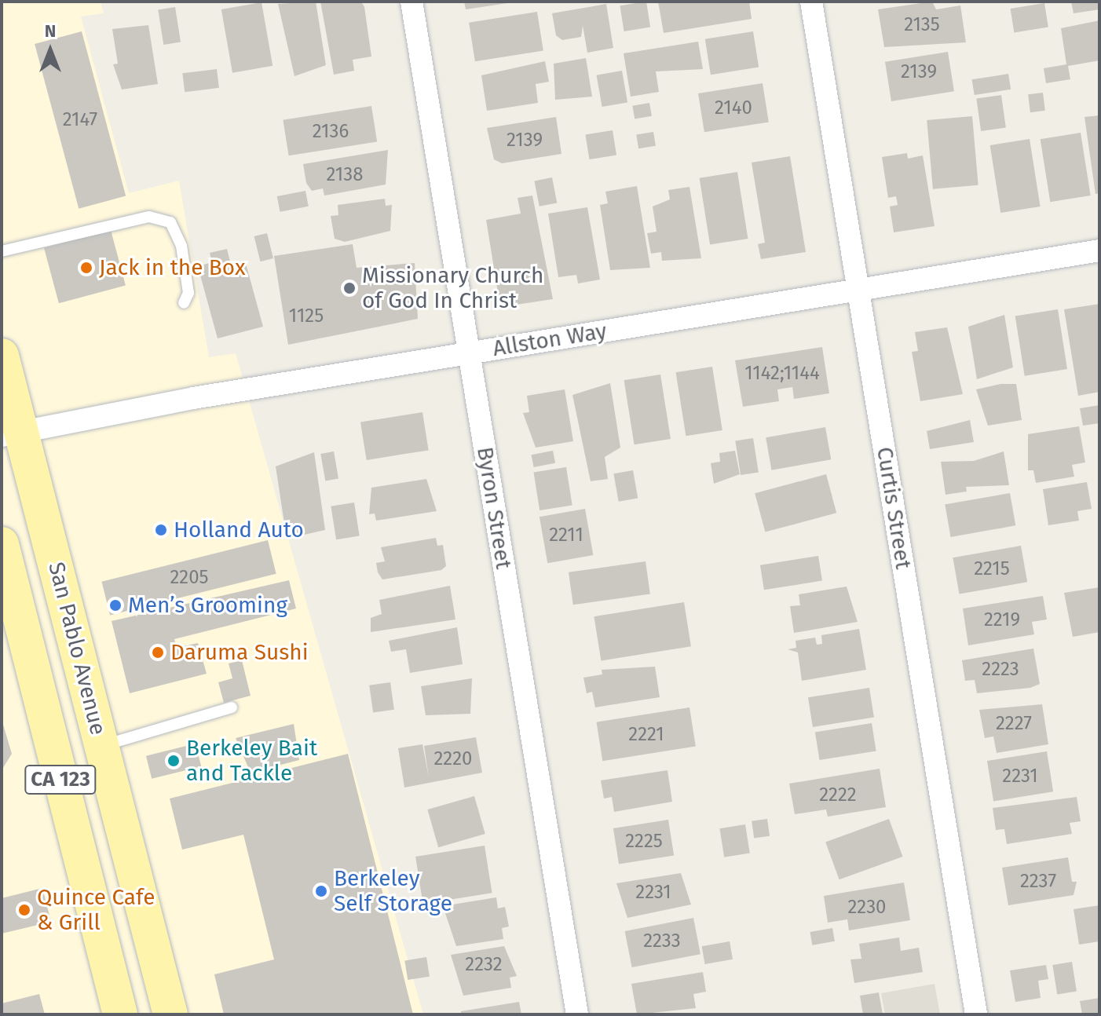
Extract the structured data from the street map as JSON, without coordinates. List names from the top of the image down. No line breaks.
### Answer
{"streets":{"main road":["San Pablo Avenue","CA 123"],"street":["Allston Way","Byron Street","Curtis Street"]},"crossings":[["Allston Way","Byron Street"],["Allston Way","Curtis Street"],["Allston Way","San Pablo Avenue"]],"places":["Jack in the Box","Missionary Church of God In Christ","Holland Auto","Men’s Grooming","Daruma Sushi","Berkeley Bait and Tackle","Berkeley Self Storage","Quince Cafe & Grill"],"house_numbers":["2135","2139","2140","2147","2136","2139","2138","1125","1142;1144","2211","2215","2205","2219","2223","2227","2221","2220","2231","2222","2225","2237","2231","2230","2233","2232"],"north":"top"}
